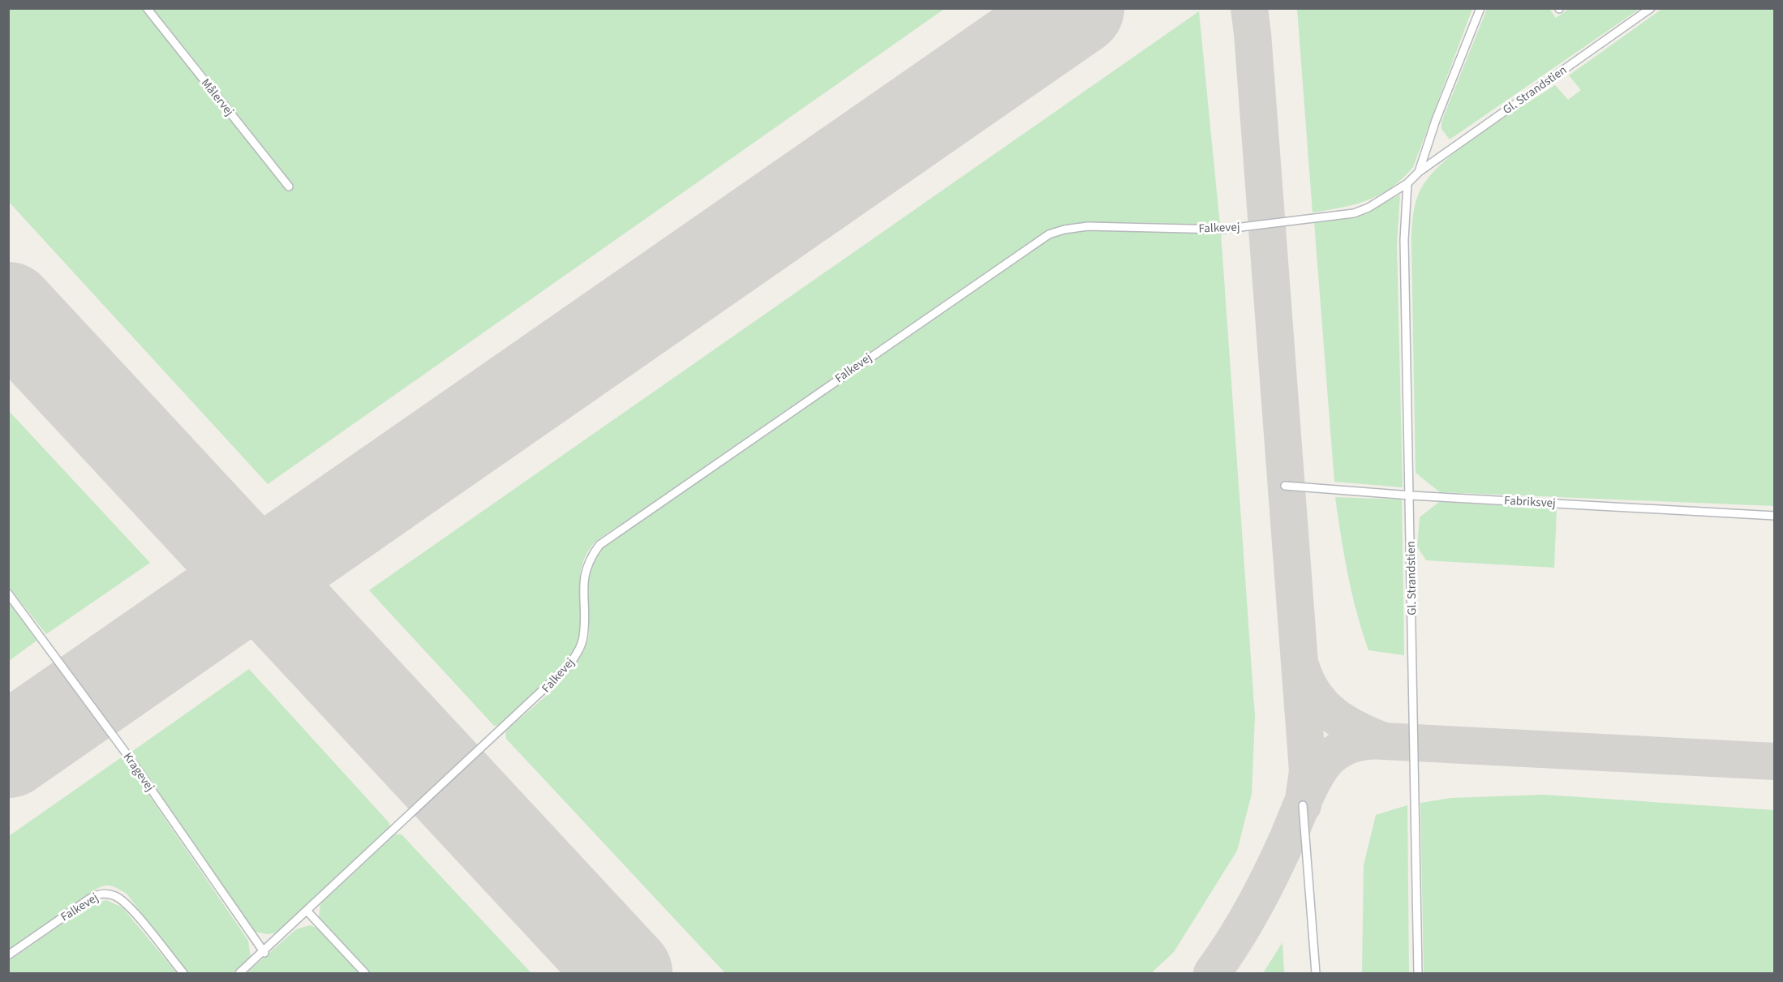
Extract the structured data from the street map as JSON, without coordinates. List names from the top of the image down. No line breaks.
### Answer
{"streets":{"lane":["Gl. Strandstien","Målervej","Falkevej","Fabriksvej","Kragevej"]},"crossings":[["Gl. Strandstien","Falkevej"],["Gl. Strandstien","Fabriksvej"],["Falkevej","Kragevej"]]}
